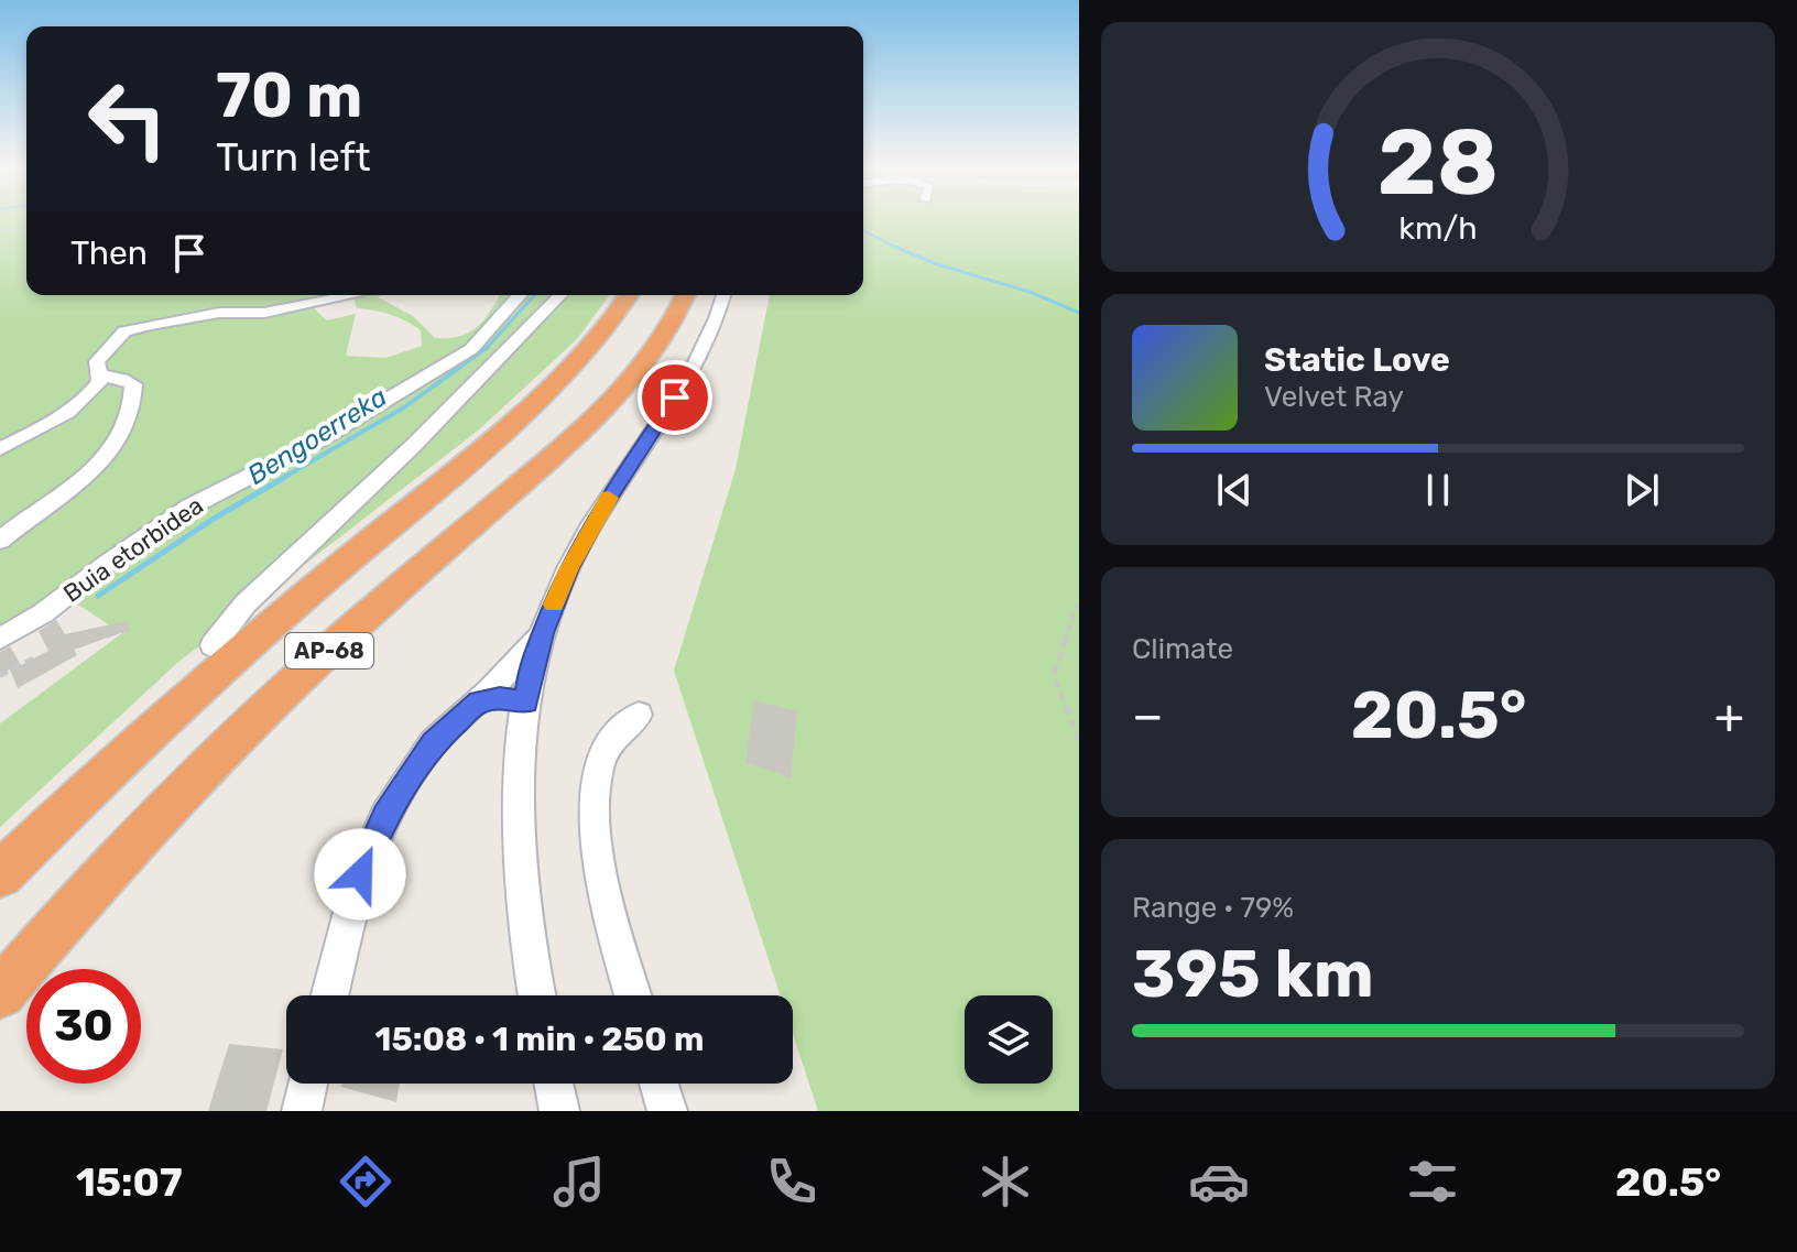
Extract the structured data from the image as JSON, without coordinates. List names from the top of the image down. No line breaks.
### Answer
{"streets":{"highway":["AP-68"],"street":["Buia etorbidea"]},"water":["Bengoerreka"],"page":{"turn":["70 m","Turn left"],"then":"Then","song":["Static Love","Velvet Ray"],"tile":["Climate",["Range · 79%","395 km"]],"heat":["−","20.5°","+"],"limit":"30","trip":"15:08 · 1 min · 250 m","tabs":["15:07","20.5°"],"gauge":["28","km/h"]}}
